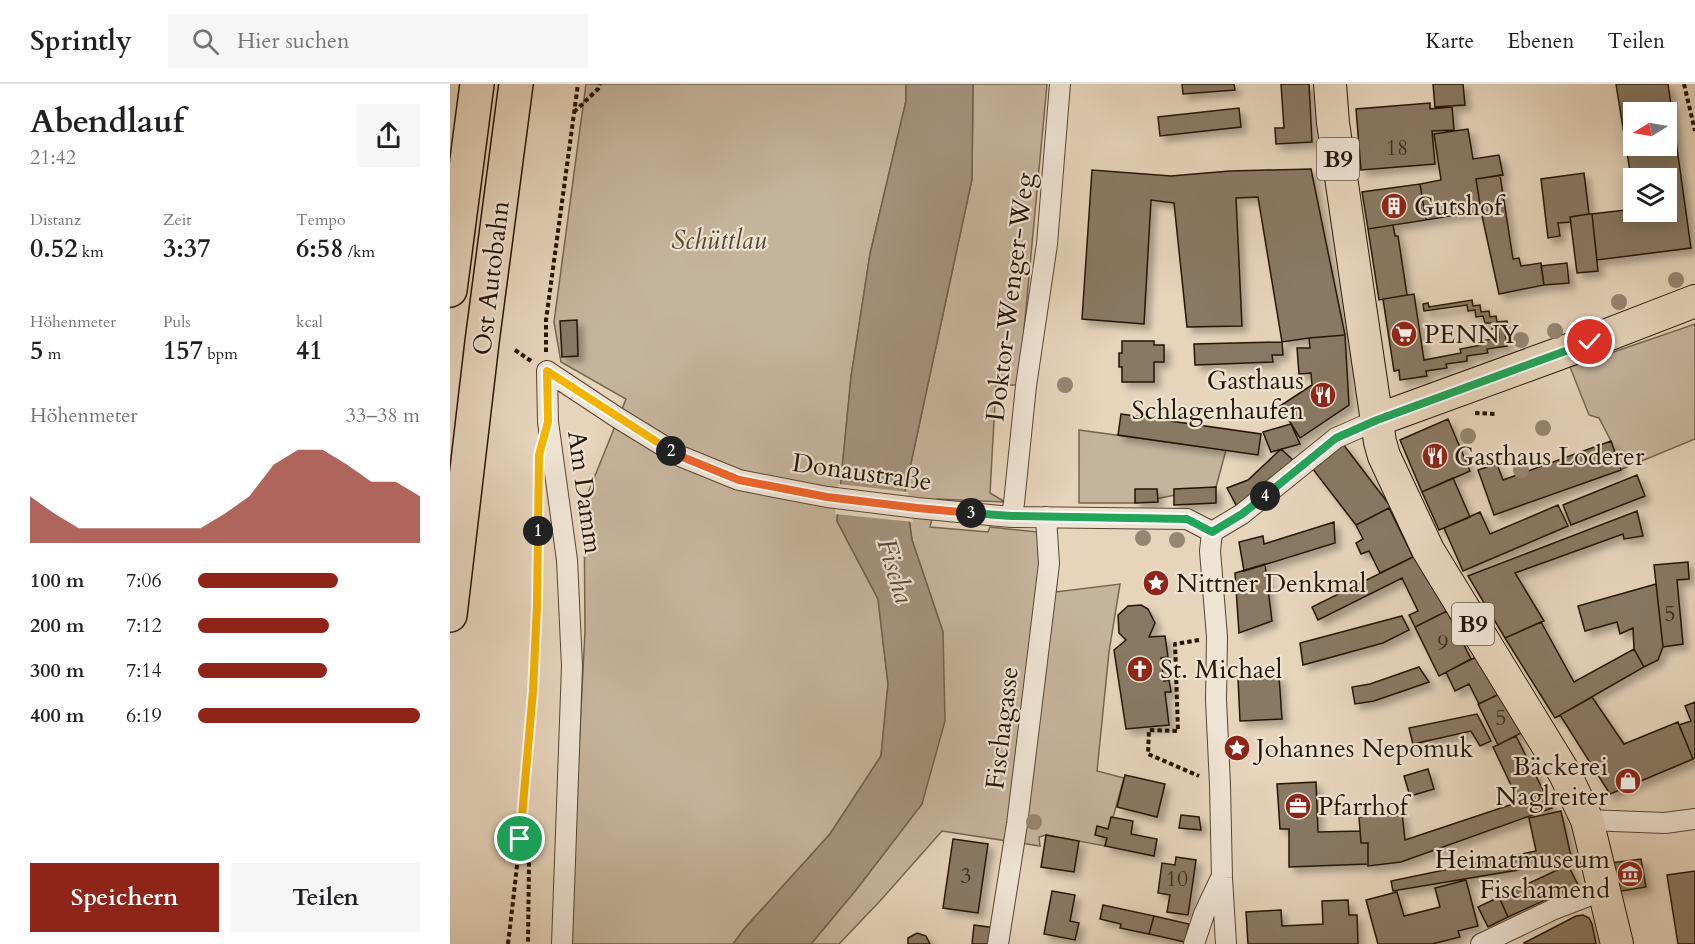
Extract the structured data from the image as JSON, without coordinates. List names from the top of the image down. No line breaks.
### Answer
{"streets":{"highway":["Ost Autobahn"],"main road":["B9"],"street":["Doktor-Wenger-Weg","Donaustraße","Am Damm","Fischagasse"]},"crossings":[["Doktor-Wenger-Weg","Donaustraße"],["Donaustraße","Am Damm"],["Donaustraße","Fischagasse"]],"water":["Fischa"],"parks":["Schüttlau"],"places":{"building":["Gutshof"],"supermarket":["PENNY"],"restaurant":["Gasthaus Schlagenhaufen","Gasthaus Loderer"],"place":["Nittner Denkmal","Johannes Nepomuk"],"church":["St. Michael"],"shop":["Bäckerei Naglreiter"],"office":["Pfarrhof"],"museum":["Heimatmuseum Fischamend"]},"house_numbers":["18","5","9","5","3","10"],"north":"left","page":{"header":"Sprintly","search":"Hier suchen","nav":["Karte","Ebenen","Teilen"],"heading":["Abendlauf","21:42"],"stats":[["Distanz","0.52 km"],["Zeit","3:37"],["Tempo","6:58 /km"],["Höhenmeter","5 m"],["Puls","157 bpm"],["kcal","41"]],"chart":["Höhenmeter","33–38 m"],"pins":["2","4","3","1"],"list":[{"name":"100 m","note":"7:06"},{"name":"200 m","note":"7:12"},{"name":"300 m","note":"7:14"},{"name":"400 m","note":"6:19"}],"buttons":["Speichern","Teilen"]}}
